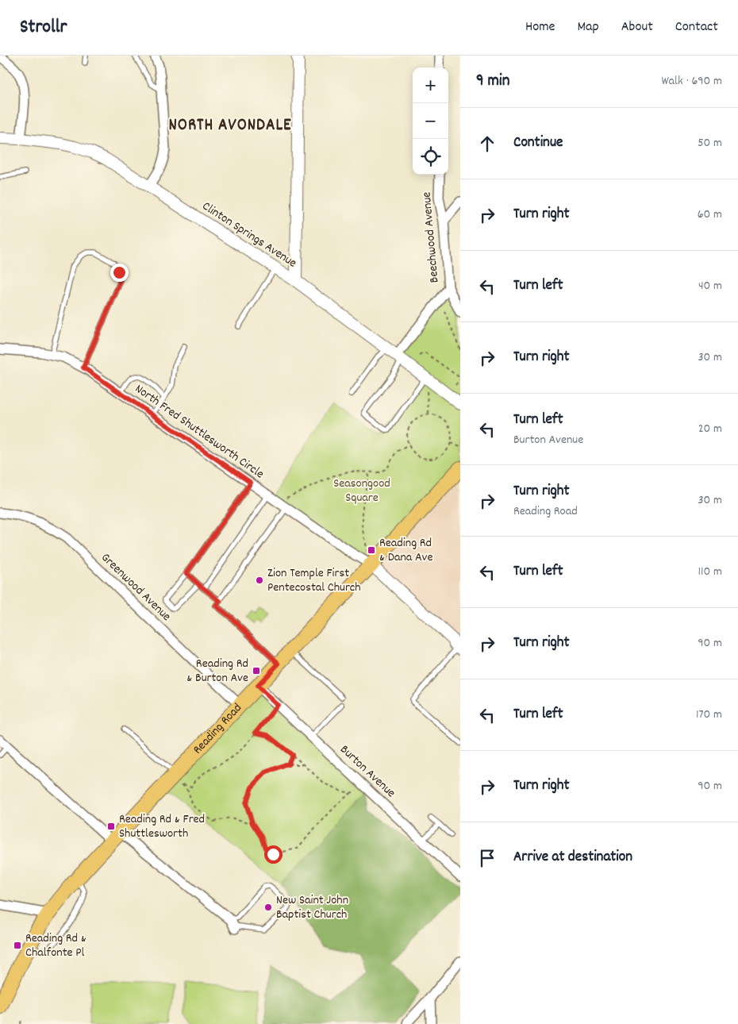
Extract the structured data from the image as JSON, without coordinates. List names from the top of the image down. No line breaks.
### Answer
{"streets":{"main road":["Reading Road"],"street":["Clinton Springs Avenue","Beechwood Avenue","North Fred Shuttlesworth Circle","Greenwood Avenue","Burton Avenue"]},"crossings":[["Clinton Springs Avenue","Beechwood Avenue"],["North Fred Shuttlesworth Circle","Reading Road"],["Greenwood Avenue","Reading Road"],["Reading Road","Burton Avenue"]],"districts":["NORTH AVONDALE"],"parks":["Seasongood Square"],"places":{"transit":["Reading Rd & Dana Ave","Reading Rd & Burton Ave","Reading Rd & Fred Shuttlesworth","Reading Rd & Chalfonte Pl"],"other":["Zion Temple First Pentecostal Church","New Saint John Baptist Church"]},"page":{"header":"Strollr","nav":["Home","Map","About","Contact"],"heading":["9 min","Walk · 690 m"],"map_buttons":["+","−"],"list":[["Continue","50 m"],["Turn right","60 m"],["Turn left","40 m"],["Turn right","30 m"],["Turn left","Burton Avenue","20 m"],["Turn right","Reading Road","30 m"],["Turn left","110 m"],["Turn right","90 m"],["Turn left","170 m"],["Turn right","90 m"],"Arrive at destination"]}}
